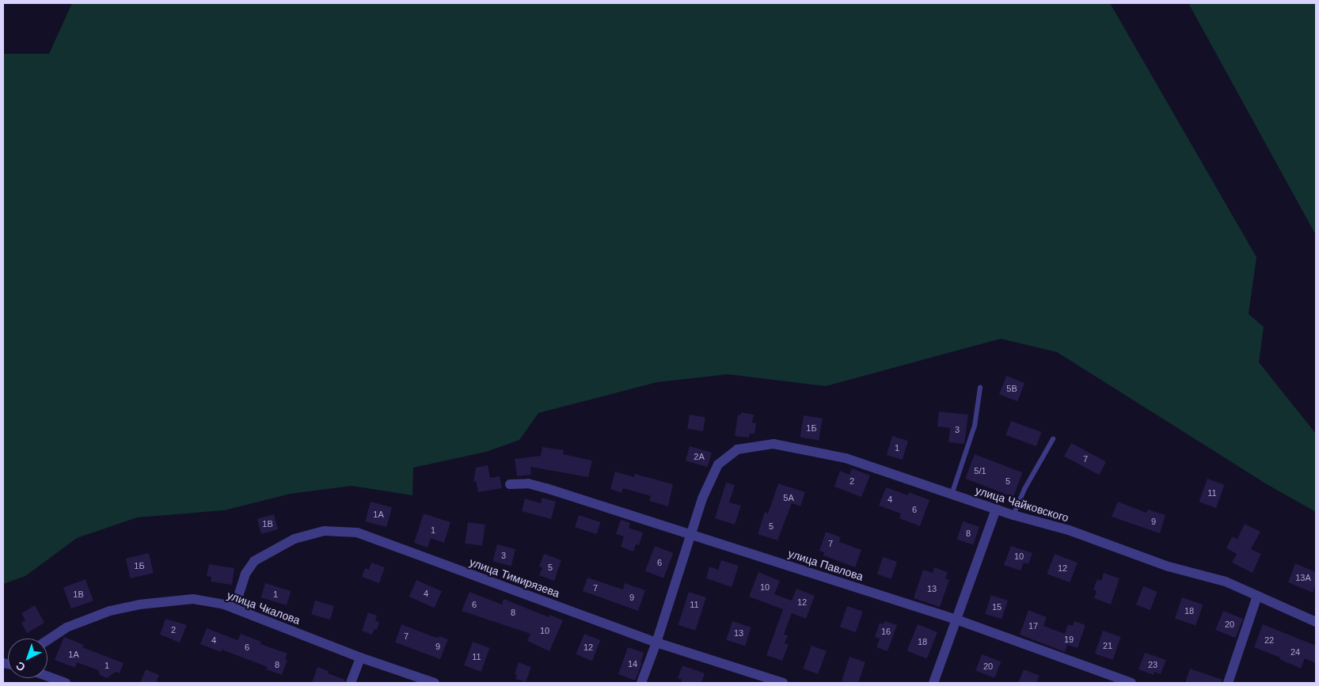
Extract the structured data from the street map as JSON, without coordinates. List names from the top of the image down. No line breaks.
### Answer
{"streets":{"street":["улица Чайковского","улица Павлова","улица Тимирязева","улица Чкалова"]},"crossings":[["улица Чайковского","улица Павлова"],["улица Тимирязева","улица Чкалова"]],"house_numbers":["5В","1Б","3","1","2А","7","5/1","2","5","11","5А","4","6","1А","9","1В","5","1","8","7","3","10","6","1Б","5","12","13А","10","7","13","4","1В","1","9","12","6","11","15","18","8","20","17","2","10","16","13","7","19","4","22","18","21","9","6","12","24","1А","11","14","8","23","1","20"],"north":"bottom left"}
